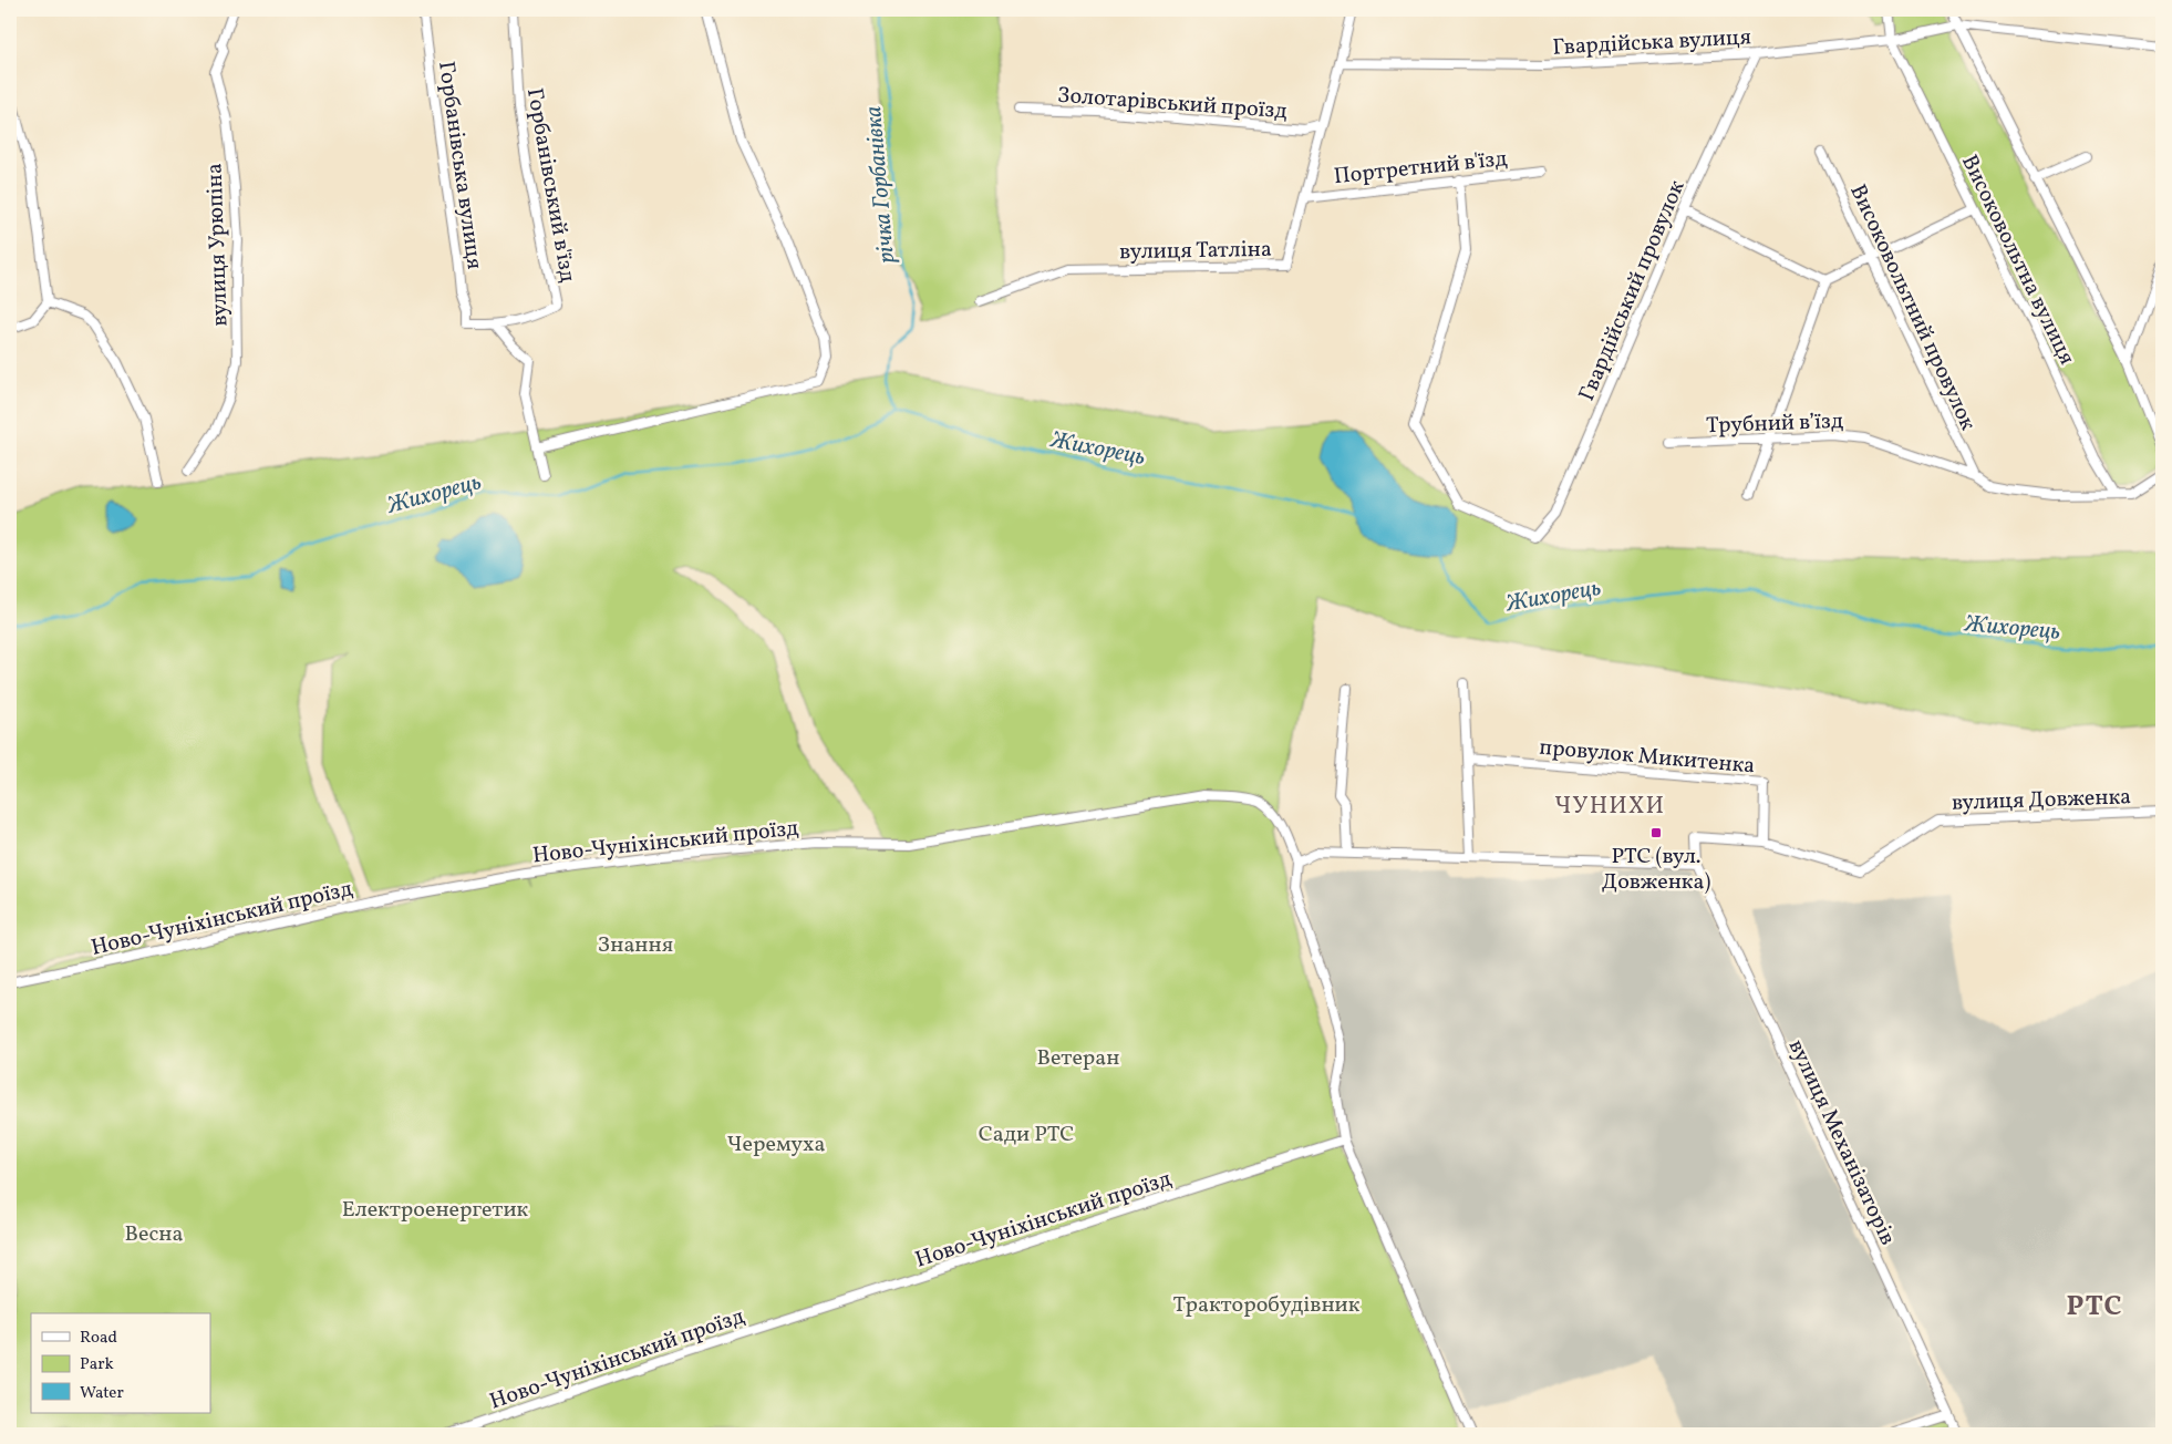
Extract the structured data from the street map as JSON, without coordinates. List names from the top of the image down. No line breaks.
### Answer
{"streets":{"street":["Гвардійська вулиця","Золотарівський проїзд","Горбанівська вулиця","Портретний в'їзд","Горбанівський в'їзд","вулиця Урюпіна","вулиця Татліна","Високовольтна вулиця","Гвардійський провулок","Високовольтний провулок","Трубний в’їзд","провулок Микитенка","вулиця Довженка","Ново-Чуніхінський проїзд","вулиця Механізаторів"]},"crossings":[["Гвардійська вулиця","вулиця Татліна"],["Гвардійська вулиця","Високовольтна вулиця"],["Гвардійська вулиця","Гвардійський провулок"],["Золотарівський проїзд","вулиця Татліна"],["Горбанівська вулиця","Горбанівський в'їзд"],["Портретний в'їзд","вулиця Татліна"],["Портретний в'їзд","Гвардійський провулок"],["Високовольтна вулиця","Трубний в’їзд"],["Високовольтний провулок","Трубний в’їзд"],["провулок Микитенка","вулиця Довженка"],["вулиця Довженка","вулиця Механізаторів"]],"districts":["ЧУНИХИ","РТС"],"water":["річка Горбанівка","Жихорець"],"parks":["Знання","Ветеран","Сади РТС","Черемуха","Електроенергетик","Весна","Тракторобудівник"],"places":{"transit":["РТС (вул. Довженка)"]},"legend":["Road","Park","Water"]}
